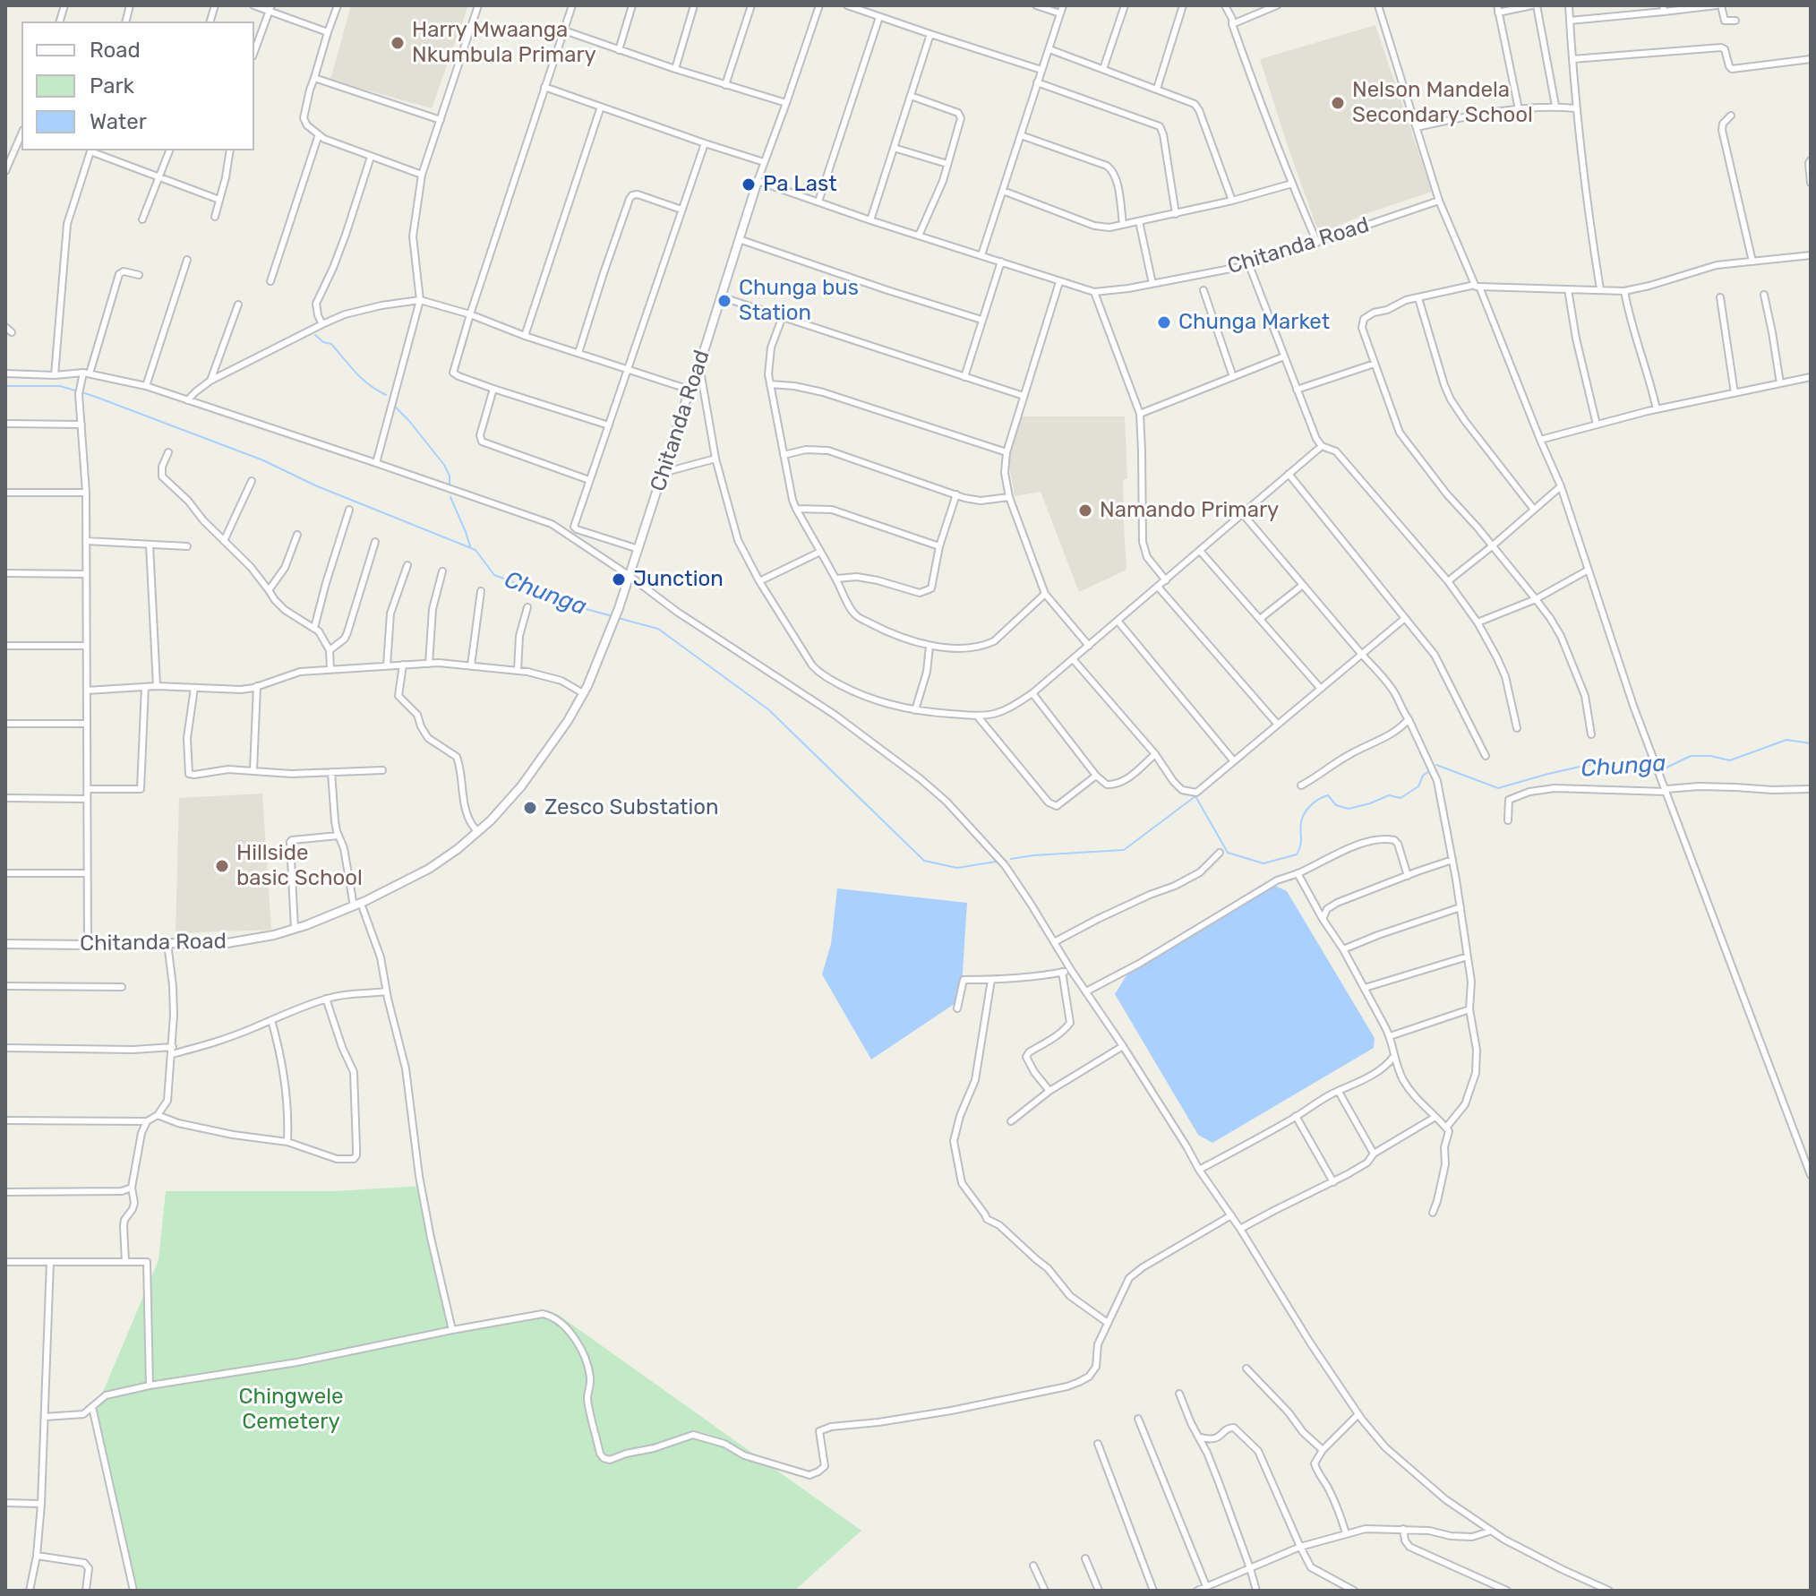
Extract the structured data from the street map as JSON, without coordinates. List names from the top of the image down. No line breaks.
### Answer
{"streets":{"street":["Chitanda Road"]},"water":["Chunga"],"parks":["Chingwele Cemetery"],"places":["Harry Mwaanga Nkumbula Primary","Nelson Mandela Secondary School","Pa Last","Chunga bus Station","Chunga Market","Namando Primary","Junction","Zesco Substation","Hillside basic School"],"legend":["Road","Park","Water"]}
